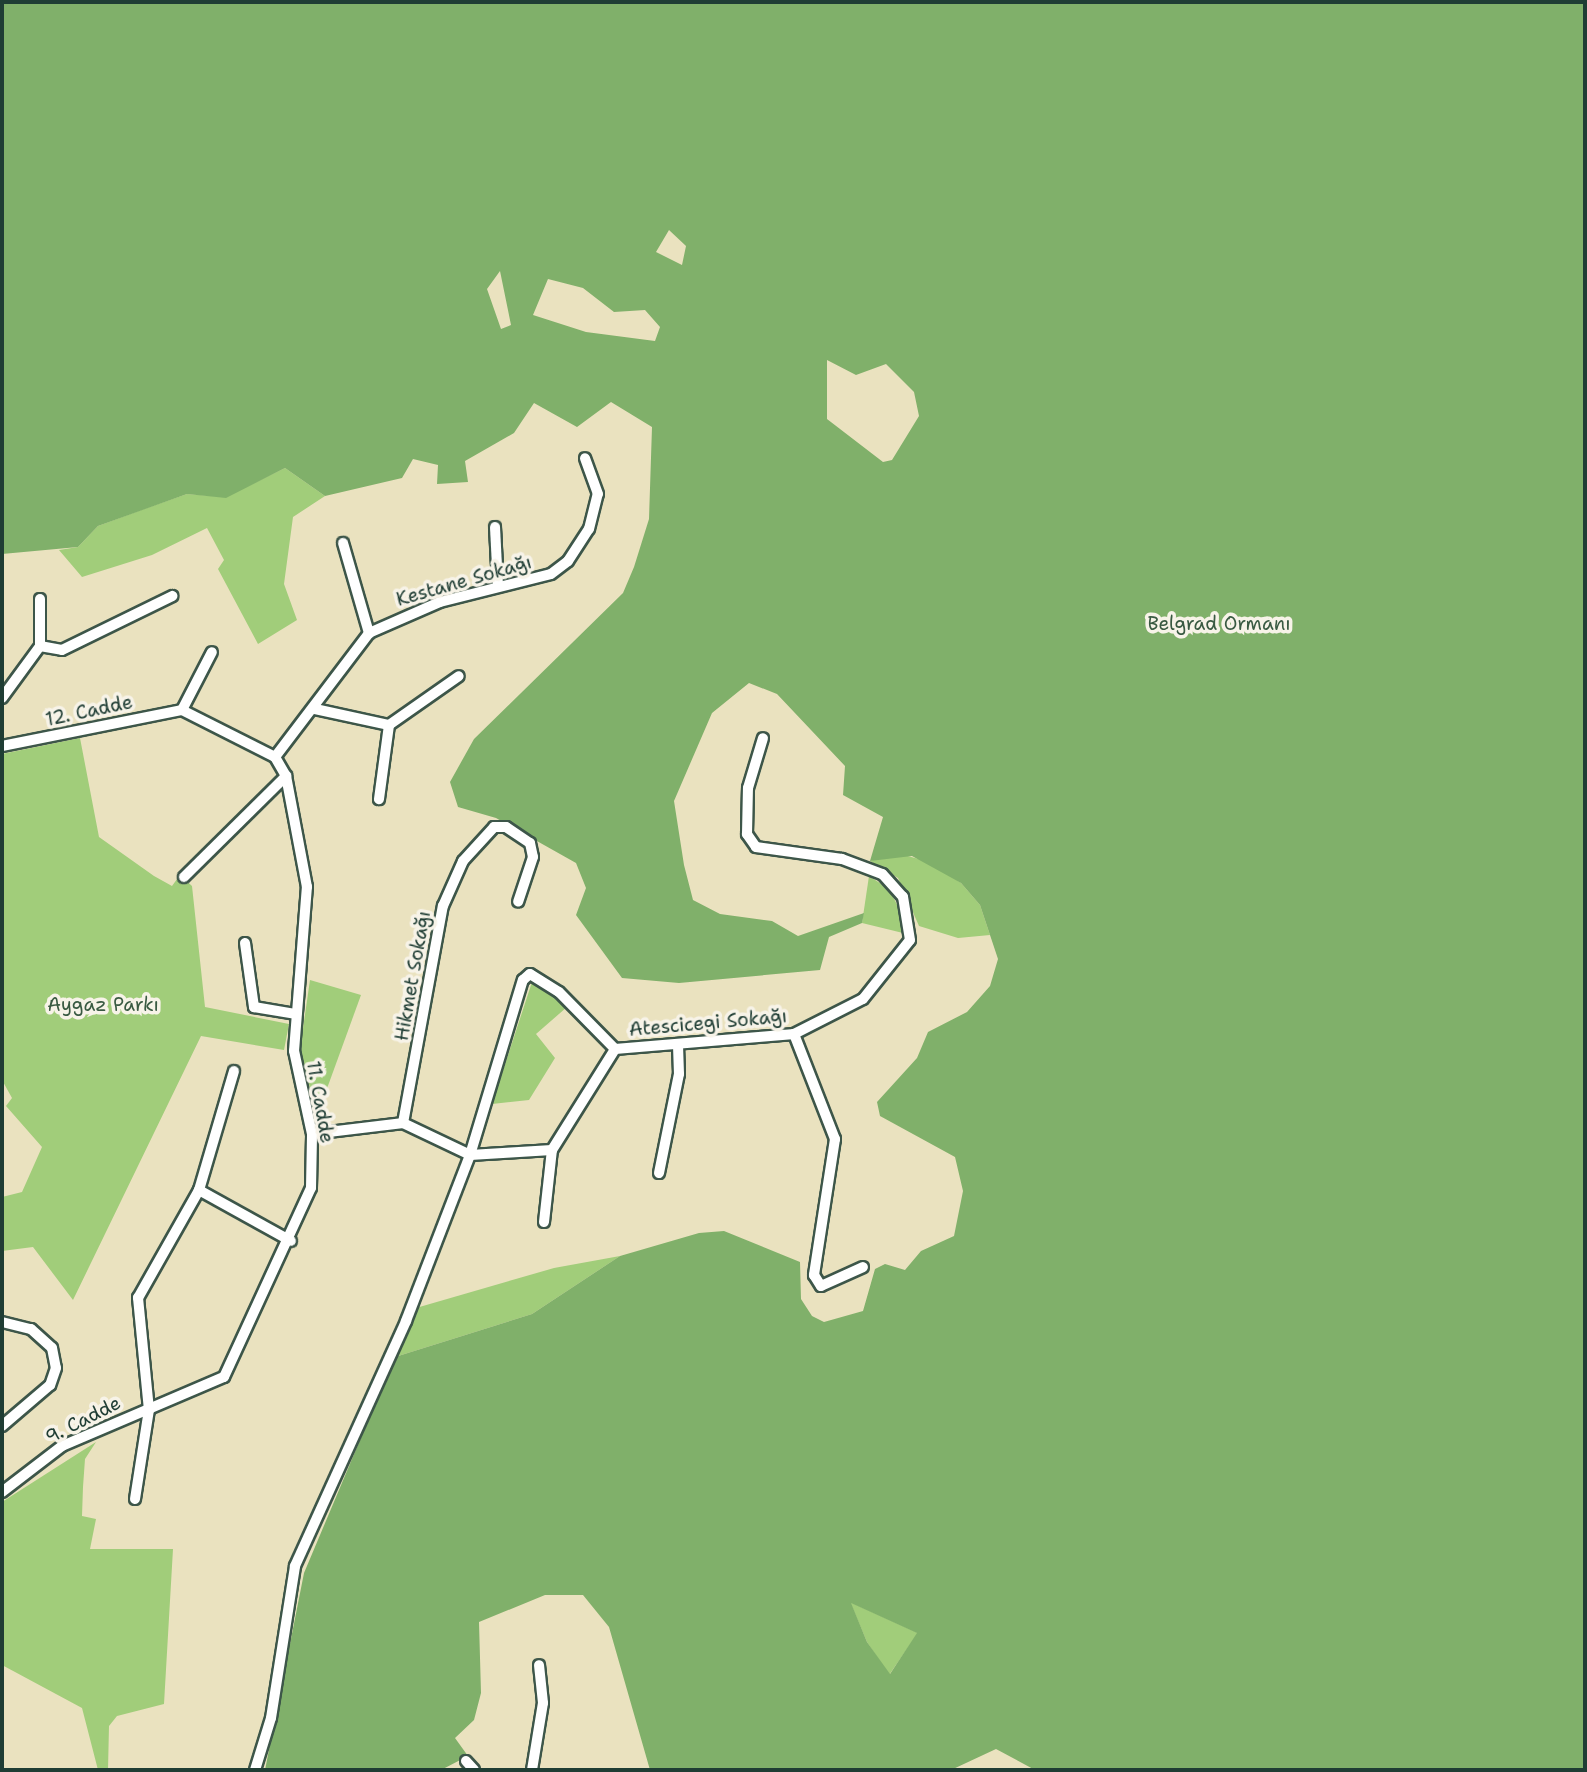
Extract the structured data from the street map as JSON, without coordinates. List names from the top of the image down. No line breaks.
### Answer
{"streets":{"street":["Kestane Sokağı","12. Cadde","Hikmet Sokağı","Atescicegi Sokağı","11. Cadde","9. Cadde"]},"crossings":[["11. Cadde","9. Cadde"]],"parks":["Belgrad Ormanı","Aygaz Parkı"]}
